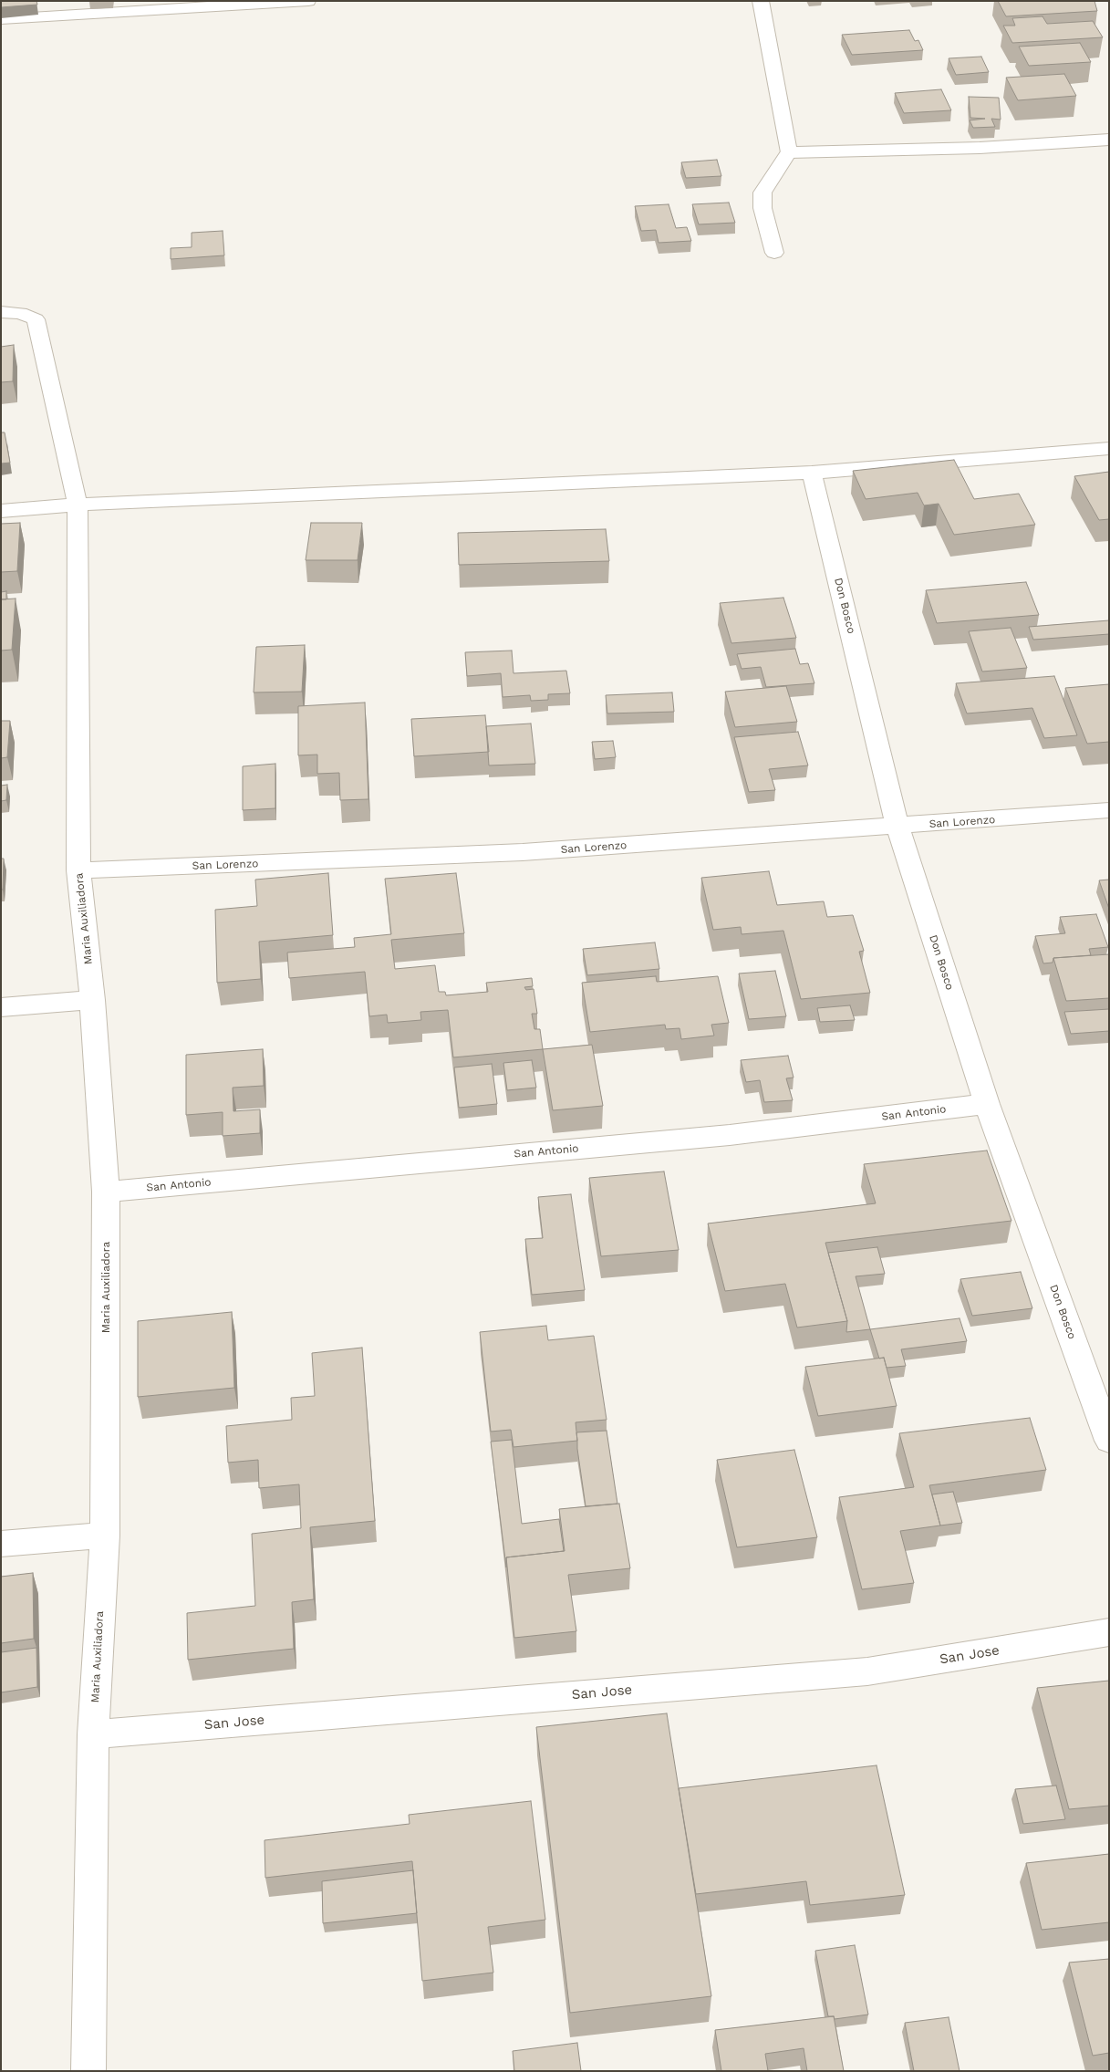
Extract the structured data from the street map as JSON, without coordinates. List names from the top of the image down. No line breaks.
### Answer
{"streets":{"street":["Don Bosco","San Lorenzo","Maria Auxiliadora","San Antonio","San Jose"]},"crossings":[["Don Bosco","San Lorenzo"],["Don Bosco","San Antonio"],["San Lorenzo","Maria Auxiliadora"],["Maria Auxiliadora","San Antonio"],["Maria Auxiliadora","San Jose"]]}
